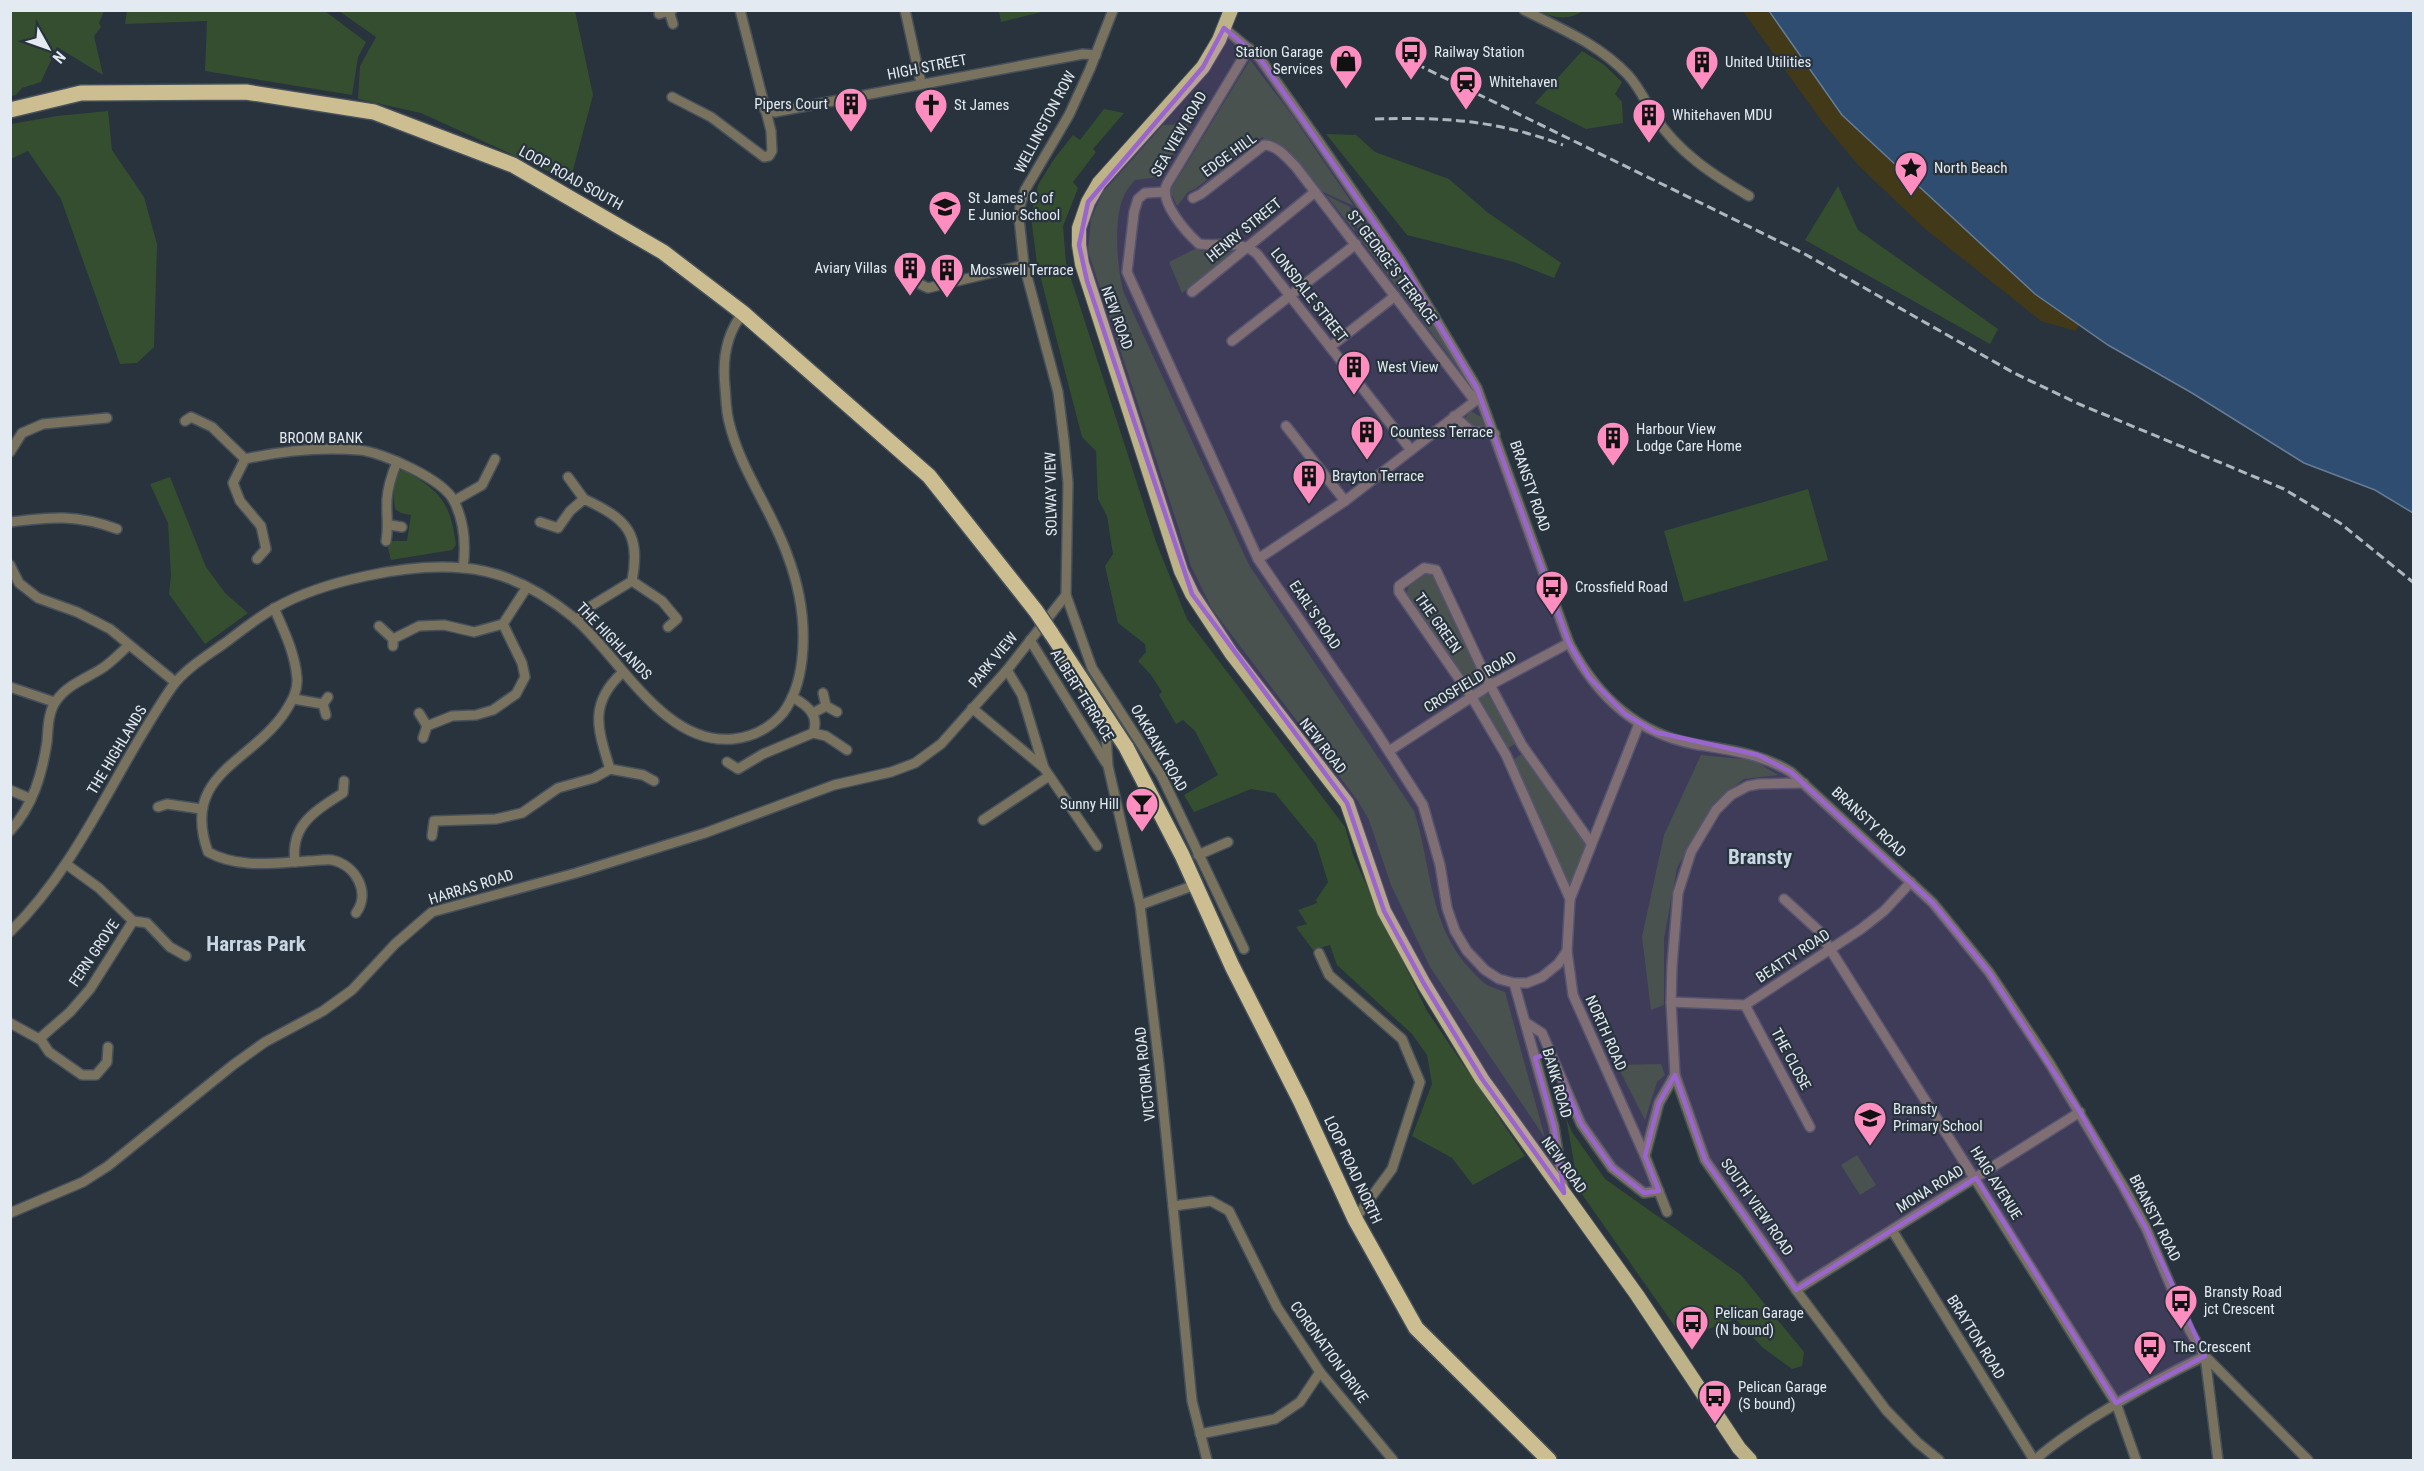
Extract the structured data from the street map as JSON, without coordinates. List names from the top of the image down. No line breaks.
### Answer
{"streets":{"highway":["LOOP ROAD SOUTH","LOOP ROAD NORTH"],"main road":["NEW ROAD"],"street":["HIGH STREET","WELLINGTON ROW","SEA VIEW ROAD","EDGE HILL","HENRY STREET","ST GEORGE'S TERRACE","LONSDALE STREET","BROOM BANK","BRANSTY ROAD","SOLWAY VIEW","EARL'S ROAD","THE GREEN","THE HIGHLANDS","PARK VIEW","CROSFIELD ROAD","ALBERT TERRACE","OAKBANK ROAD","HARRAS ROAD","FERN GROVE","BEATTY ROAD","NORTH ROAD","THE CLOSE","VICTORIA ROAD","BANK ROAD","HAIG AVENUE","MONA ROAD","SOUTH VIEW ROAD","BRAYTON ROAD","CORONATION DRIVE"]},"crossings":[["HIGH STREET","WELLINGTON ROW"],["WELLINGTON ROW","SOLWAY VIEW"],["SEA VIEW ROAD","HENRY STREET"],["SEA VIEW ROAD","LONSDALE STREET"],["SEA VIEW ROAD","BRANSTY ROAD"],["SEA VIEW ROAD","EARL'S ROAD"],["EDGE HILL","ST GEORGE'S TERRACE"],["LOOP ROAD SOUTH","THE HIGHLANDS"],["LOOP ROAD SOUTH","LOOP ROAD NORTH"],["HENRY STREET","ST GEORGE'S TERRACE"],["HENRY STREET","LONSDALE STREET"],["ST GEORGE'S TERRACE","BRANSTY ROAD"],["NEW ROAD","BRANSTY ROAD"],["NEW ROAD","BANK ROAD"],["BROOM BANK","THE HIGHLANDS"],["BRANSTY ROAD","CROSFIELD ROAD"],["BRANSTY ROAD","BEATTY ROAD"],["BRANSTY ROAD","NORTH ROAD"],["BRANSTY ROAD","MONA ROAD"],["BRANSTY ROAD","SOUTH VIEW ROAD"],["SOLWAY VIEW","PARK VIEW"],["SOLWAY VIEW","OAKBANK ROAD"],["EARL'S ROAD","CROSFIELD ROAD"],["EARL'S ROAD","BANK ROAD"],["THE GREEN","CROSFIELD ROAD"],["THE GREEN","NORTH ROAD"],["THE HIGHLANDS","FERN GROVE"],["PARK VIEW","ALBERT TERRACE"],["PARK VIEW","OAKBANK ROAD"],["PARK VIEW","HARRAS ROAD"],["ALBERT TERRACE","VICTORIA ROAD"],["OAKBANK ROAD","VICTORIA ROAD"],["BEATTY ROAD","THE CLOSE"],["BEATTY ROAD","HAIG AVENUE"],["VICTORIA ROAD","CORONATION DRIVE"],["HAIG AVENUE","MONA ROAD"],["MONA ROAD","SOUTH VIEW ROAD"],["MONA ROAD","BRAYTON ROAD"]],"districts":["Bransty","Harras Park"],"places":{"bus stop":["Railway Station","Crossfield Road","Bransty Road jct Crescent","Pelican Garage (N bound)","The Crescent","Pelican Garage (S bound)"],"shop":["Station Garage Services"],"building":["United Utilities","Pipers Court","Whitehaven MDU","Aviary Villas","Mosswell Terrace","West View","Countess Terrace","Harbour View Lodge Care Home","Brayton Terrace"],"station":["Whitehaven"],"church":["St James"],"place":["North Beach"],"school or university":["St James' C of E Junior School","Bransty Primary School"],"bar":["Sunny Hill"]},"north":"bottom right"}
